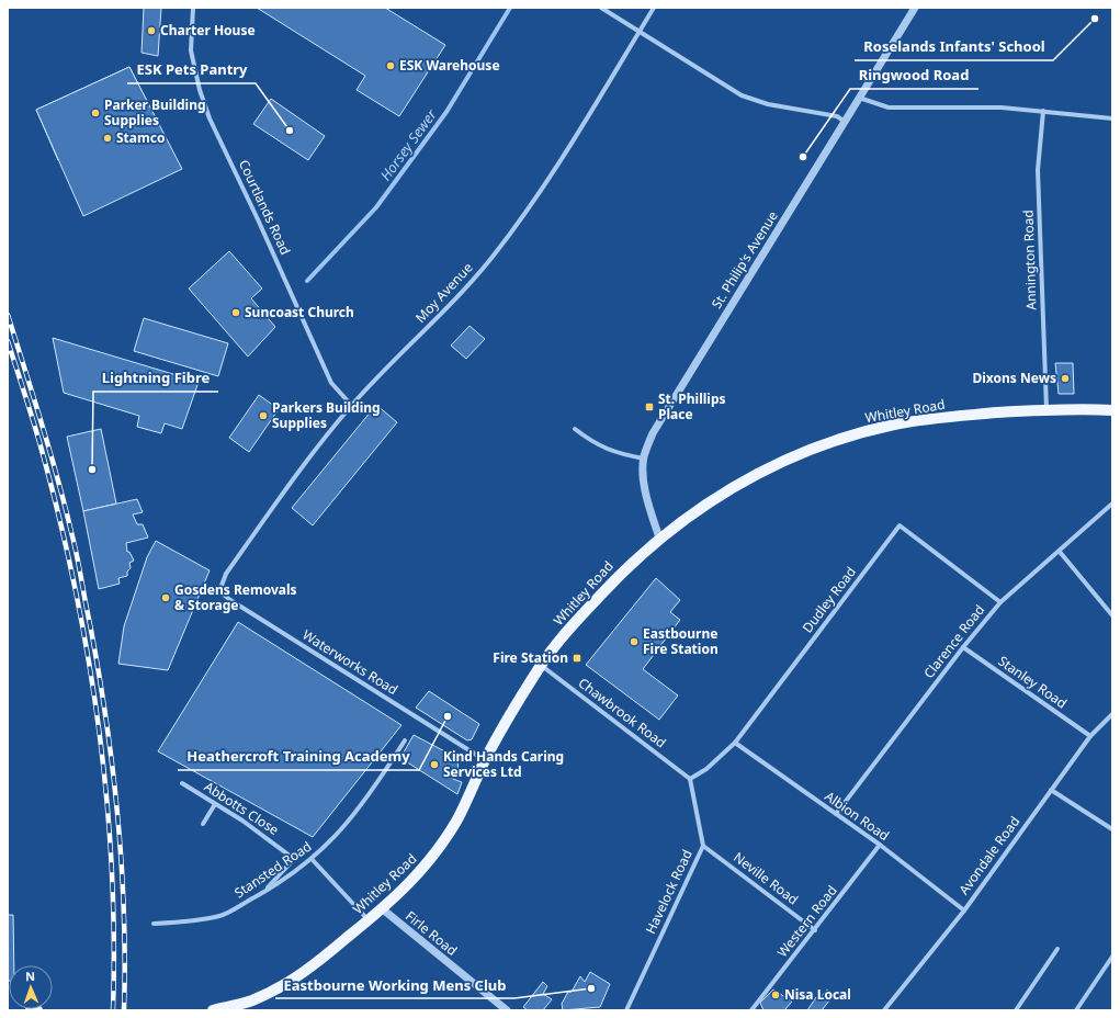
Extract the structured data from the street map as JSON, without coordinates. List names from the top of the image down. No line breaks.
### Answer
{"streets":{"main road":["Whitley Road"],"street":["Courtlands Road","St. Philip's Avenue","Annington Road","Moy Avenue","Dudley Road","Clarence Road","Waterworks Road","Stanley Road","Chawbrook Road","Abbotts Close","Albion Road","Avondale Road","Stansted Road","Neville Road","Havelock Road","Western Road","Firle Road"]},"crossings":[["Courtlands Road","Moy Avenue"],["St. Philip's Avenue","Whitley Road"],["Annington Road","Whitley Road"],["Moy Avenue","Waterworks Road"],["Whitley Road","Waterworks Road"],["Whitley Road","Chawbrook Road"],["Whitley Road","Firle Road"],["Dudley Road","Clarence Road"],["Dudley Road","Chawbrook Road"],["Dudley Road","Albion Road"],["Dudley Road","Havelock Road"],["Clarence Road","Stanley Road"],["Clarence Road","Albion Road"],["Stanley Road","Avondale Road"],["Chawbrook Road","Havelock Road"],["Abbotts Close","Stansted Road"],["Albion Road","Avondale Road"],["Albion Road","Western Road"],["Neville Road","Havelock Road"],["Neville Road","Western Road"]],"water":["Horsey Sewer"],"places":{"other":["Roselands Infants' School","Charter House","ESK Warehouse","Parker Building Supplies","ESK Pets Pantry","Stamco","Ringwood Road","Suncoast Church","Dixons News","Parkers Building Supplies","Lightning Fibre","Gosdens Removals & Storage","Eastbourne Fire Station","Heathercroft Training Academy","Kind Hands Caring Services Ltd","Eastbourne Working Mens Club","Nisa Local"],"transit":["St. Phillips Place","Fire Station"]},"north":"top"}
